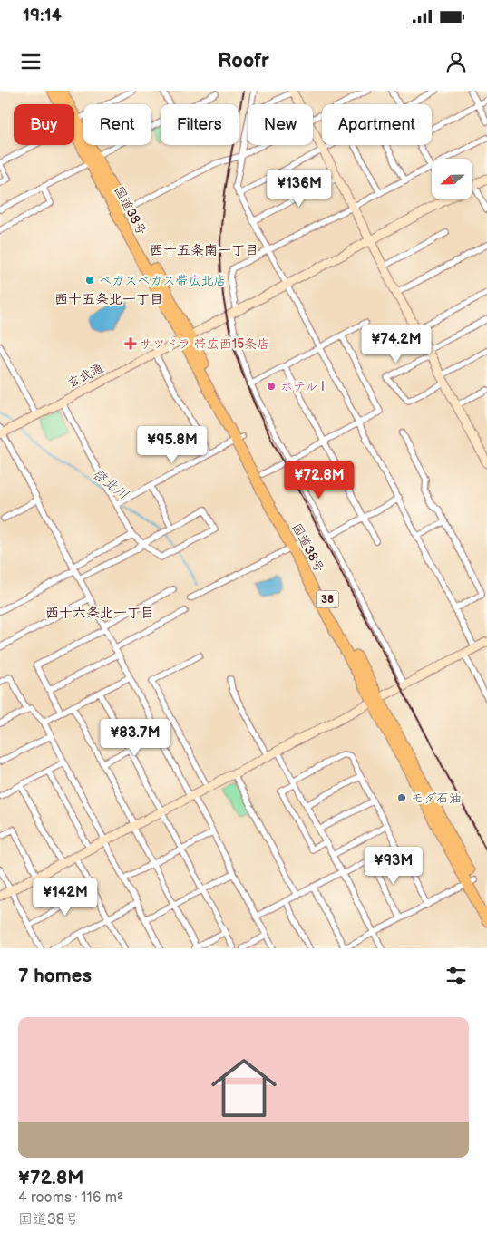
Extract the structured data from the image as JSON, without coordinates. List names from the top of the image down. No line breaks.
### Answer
{"streets":{"highway":["国道38号","38"],"street":["玄武通"]},"crossings":[["国道38号","玄武通"]],"districts":["西十五条南一丁目","西十五条北一丁目","西十六条北一丁目"],"water":["啓北川"],"places":{"other":["ベガスベガス帯広北店","ホテル i","モダ石油"],"health":["サツドラ 帯広西15条店"]},"north":"left","page":{"status":"19:14","header":"Roofr","chip":["Buy","Rent","Filters","New","Apartment"],"price":["¥136M","¥74.2M","¥95.8M","¥72.8M","¥83.7M","¥93M","¥142M"],"heading":"7 homes","list":[{"name":"¥72.8M","note":"4 rooms · 116 m² · 国道38号"}]}}
